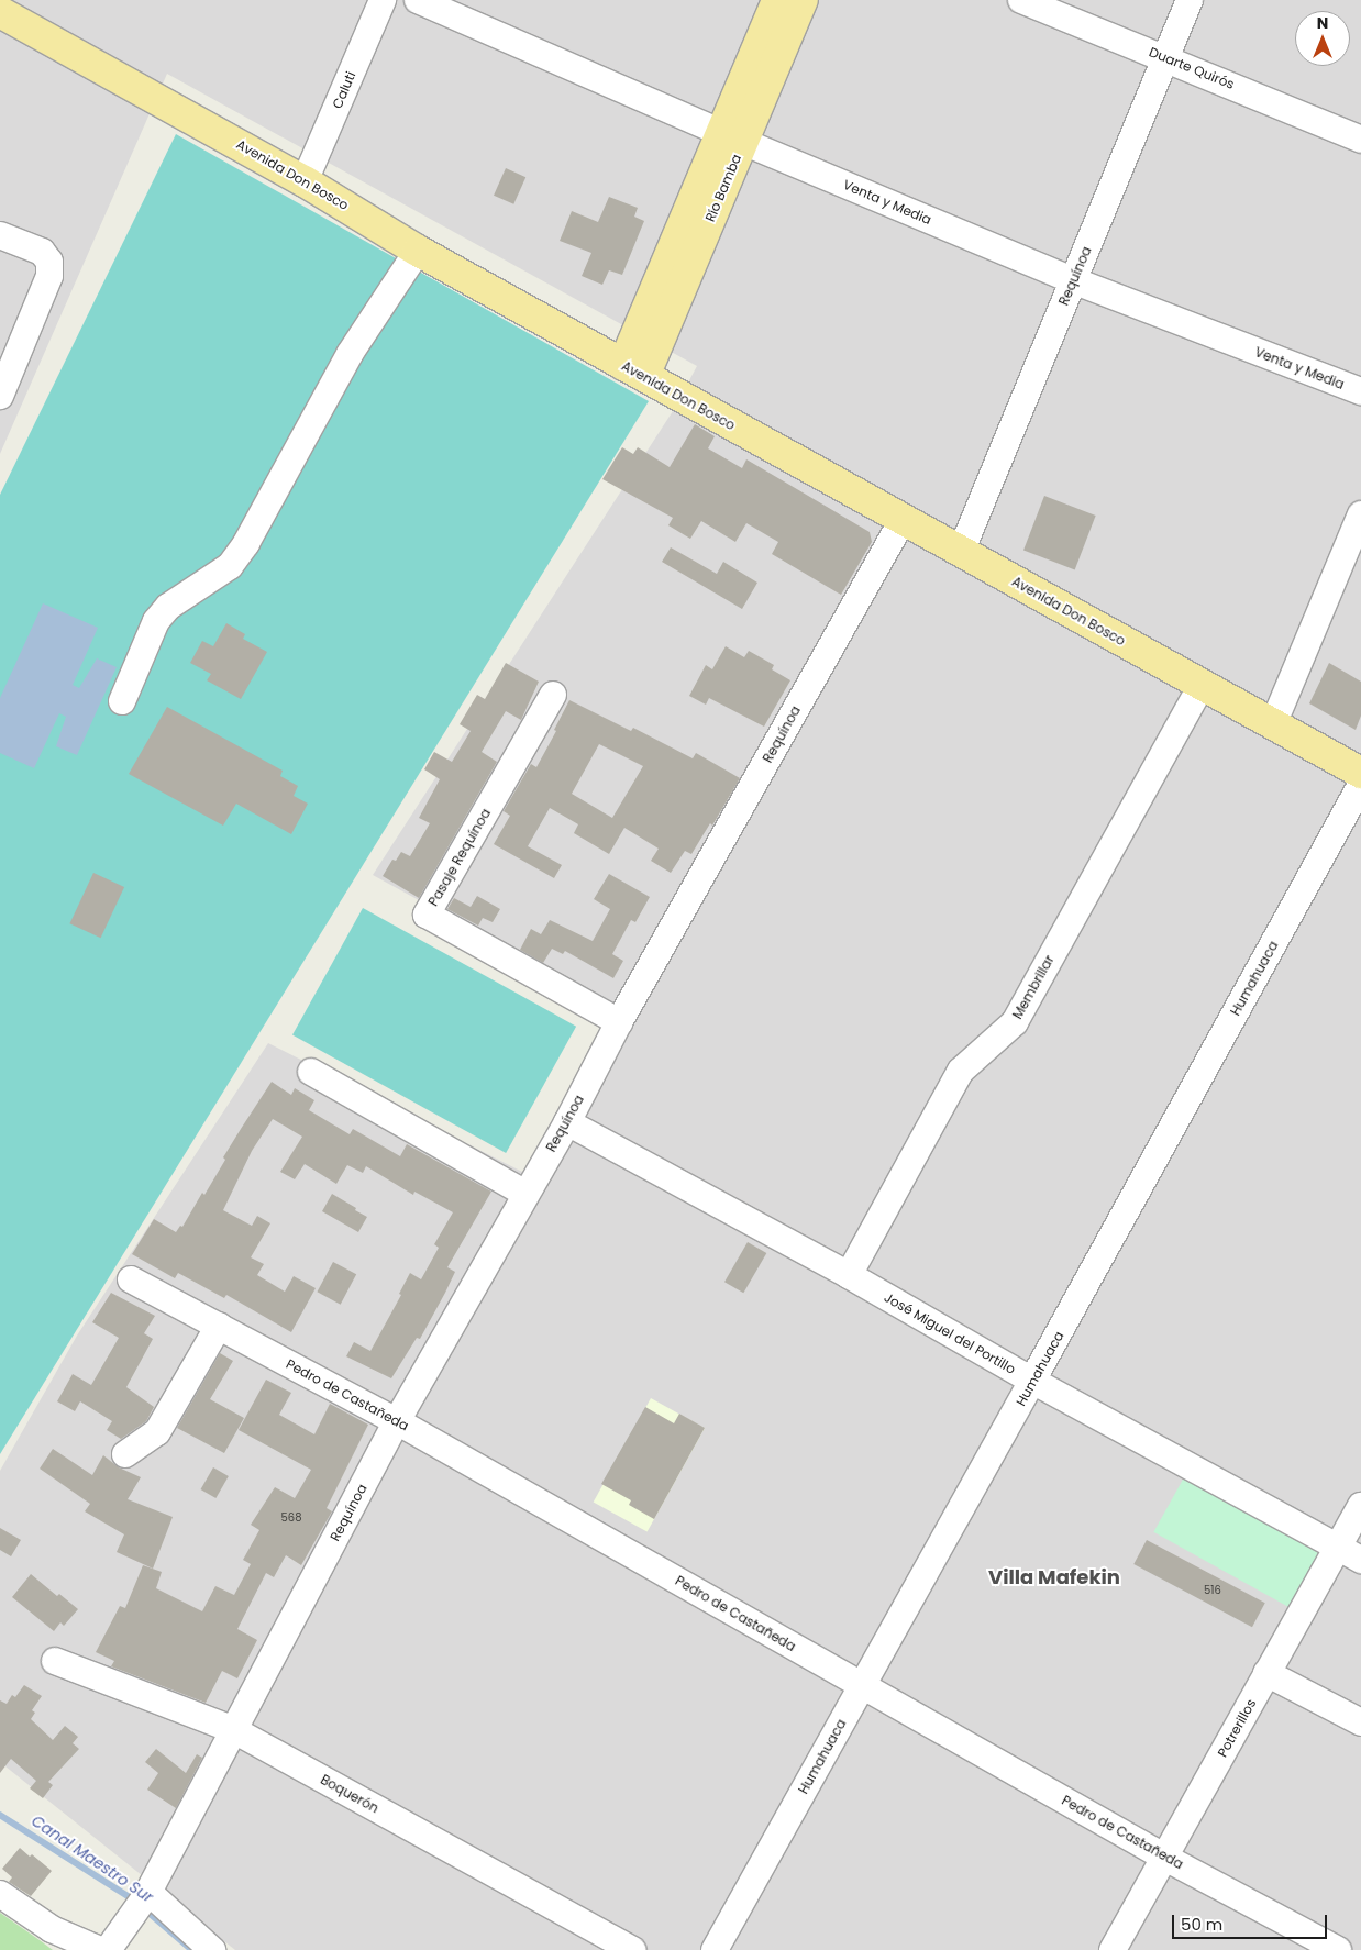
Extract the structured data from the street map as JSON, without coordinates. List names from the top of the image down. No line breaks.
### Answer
{"streets":{"main road":["Avenida Don Bosco","Río Bamba"],"street":["Duarte Quirós","Caluti","Venta y Media","Requínoa","Pasaje Requínoa","Humahuaca","Membrillar","José Miguel del Portillo","Pedro de Castañeda","Potrerillos","Boquerón"]},"crossings":[["Duarte Quirós","Requínoa"],["Caluti","Avenida Don Bosco"],["Avenida Don Bosco","Río Bamba"],["Avenida Don Bosco","Requínoa"],["Avenida Don Bosco","Membrillar"],["Río Bamba","Venta y Media"],["Venta y Media","Requínoa"],["Requínoa","Pasaje Requínoa"],["Requínoa","José Miguel del Portillo"],["Requínoa","Pedro de Castañeda"],["Requínoa","Boquerón"],["Humahuaca","José Miguel del Portillo"],["Humahuaca","Pedro de Castañeda"],["Membrillar","José Miguel del Portillo"],["José Miguel del Portillo","Potrerillos"],["Pedro de Castañeda","Potrerillos"]],"districts":["Villa Mafekin"],"water":["Canal Maestro Sur"],"house_numbers":["568","516"],"scale_bar":"50 m","north":"top"}
